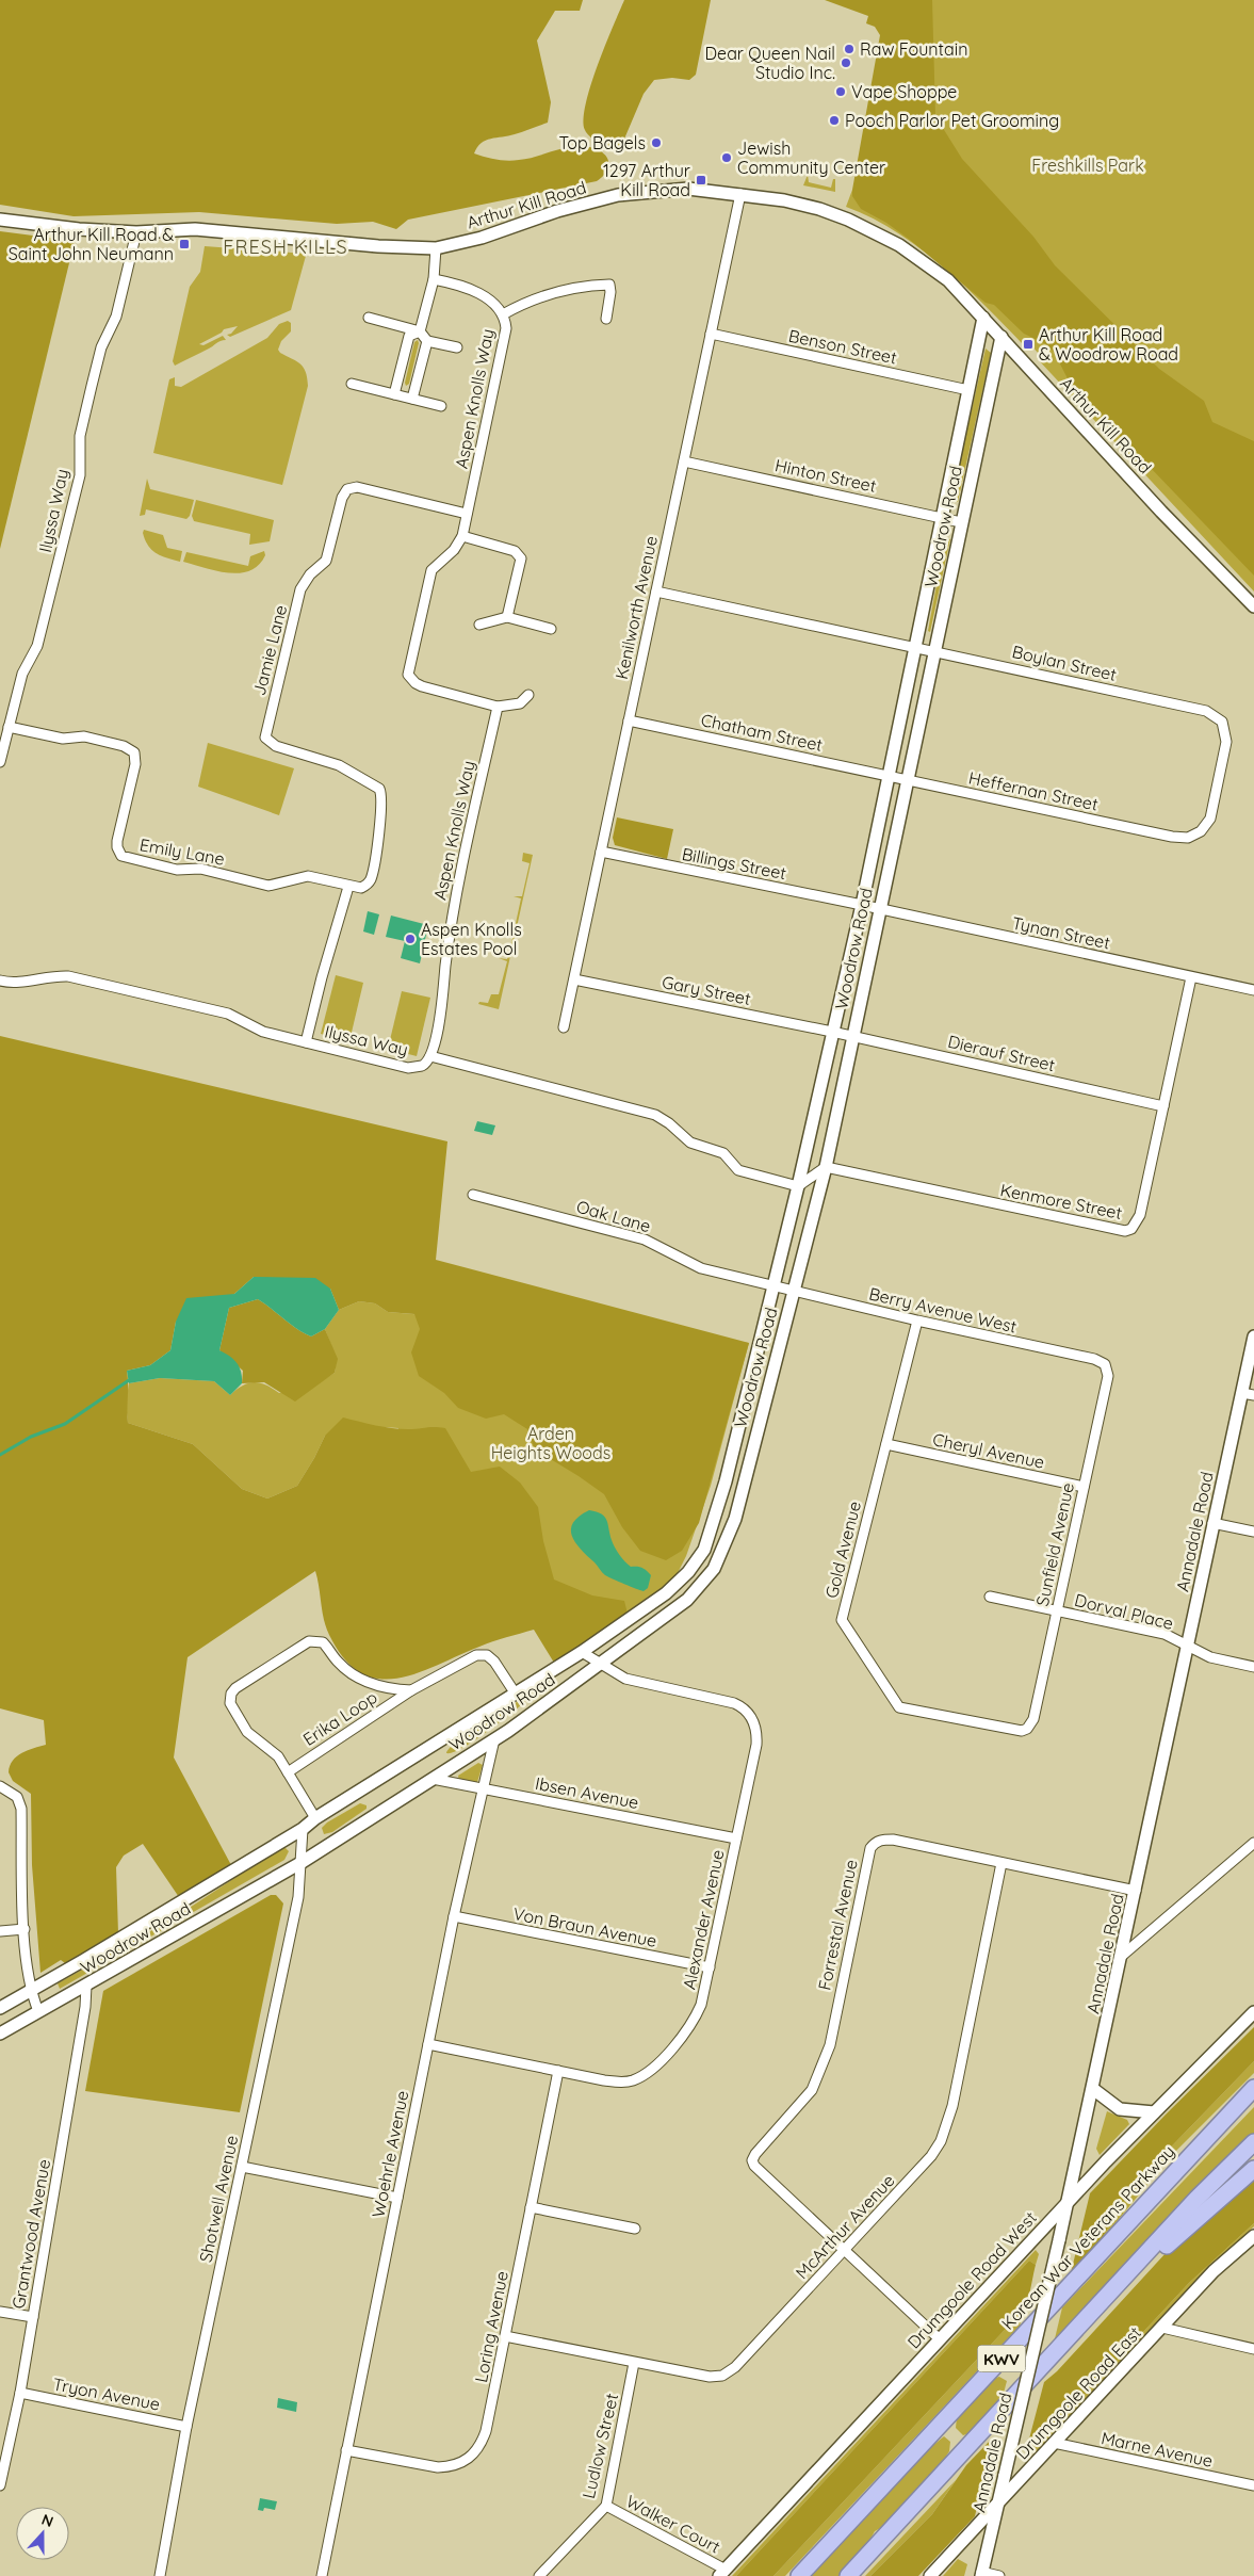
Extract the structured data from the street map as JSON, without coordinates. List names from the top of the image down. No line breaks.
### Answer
{"streets":{"highway":["Korean War Veterans Parkway","KWV"],"street":["Arthur Kill Road","Benson Street","Aspen Knolls Way","Hinton Street","Ilyssa Way","Woodrow Road","Kenilworth Avenue","Jamie Lane","Boylan Street","Chatham Street","Heffernan Street","Emily Lane","Billings Street","Tynan Street","Gary Street","Dierauf Street","Kenmore Street","Oak Lane","Berry Avenue West","Cheryl Avenue","Annadale Road","Sunfield Avenue","Gold Avenue","Dorval Place","Erika Loop","Ibsen Avenue","Alexander Avenue","Forrestal Avenue","Von Braun Avenue","Woehrle Avenue","Shotwell Avenue","McArthur Avenue","Grantwood Avenue","Drumgoole Road West","Loring Avenue","Drumgoole Road East","Tryon Avenue","Ludlow Street","Marne Avenue","Walker Court"]},"crossings":[["Arthur Kill Road","Ilyssa Way"],["Arthur Kill Road","Woodrow Road"],["Arthur Kill Road","Kenilworth Avenue"],["Benson Street","Woodrow Road"],["Benson Street","Kenilworth Avenue"],["Aspen Knolls Way","Ilyssa Way"],["Aspen Knolls Way","Jamie Lane"],["Hinton Street","Woodrow Road"],["Hinton Street","Kenilworth Avenue"],["Ilyssa Way","Woodrow Road"],["Ilyssa Way","Emily Lane"],["Woodrow Road","Boylan Street"],["Woodrow Road","Chatham Street"],["Woodrow Road","Heffernan Street"],["Woodrow Road","Billings Street"],["Woodrow Road","Tynan Street"],["Woodrow Road","Gary Street"],["Woodrow Road","Dierauf Street"],["Woodrow Road","Kenmore Street"],["Woodrow Road","Oak Lane"],["Woodrow Road","Berry Avenue West"],["Woodrow Road","Erika Loop"],["Woodrow Road","Ibsen Avenue"],["Woodrow Road","Alexander Avenue"],["Woodrow Road","Woehrle Avenue"],["Woodrow Road","Shotwell Avenue"],["Woodrow Road","Grantwood Avenue"],["Kenilworth Avenue","Chatham Street"],["Kenilworth Avenue","Billings Street"],["Kenilworth Avenue","Gary Street"],["Jamie Lane","Emily Lane"],["Boylan Street","Heffernan Street"],["Chatham Street","Heffernan Street"],["Billings Street","Tynan Street"],["Tynan Street","Kenmore Street"],["Gary Street","Dierauf Street"],["Dierauf Street","Kenmore Street"],["Oak Lane","Berry Avenue West"],["Berry Avenue West","Sunfield Avenue"],["Berry Avenue West","Gold Avenue"],["Cheryl Avenue","Sunfield Avenue"],["Cheryl Avenue","Gold Avenue"],["Annadale Road","Dorval Place"],["Annadale Road","Forrestal Avenue"],["Annadale Road","Drumgoole Road West"],["Annadale Road","Drumgoole Road East"],["Sunfield Avenue","Gold Avenue"],["Sunfield Avenue","Dorval Place"],["Ibsen Avenue","Alexander Avenue"],["Ibsen Avenue","Woehrle Avenue"],["Alexander Avenue","Von Braun Avenue"],["Alexander Avenue","Woehrle Avenue"],["Alexander Avenue","Loring Avenue"],["Forrestal Avenue","McArthur Avenue"],["Von Braun Avenue","Woehrle Avenue"],["Woehrle Avenue","Loring Avenue"],["Shotwell Avenue","Tryon Avenue"],["McArthur Avenue","Loring Avenue"],["McArthur Avenue","Ludlow Street"],["Grantwood Avenue","Tryon Avenue"],["Drumgoole Road West","Walker Court"],["Drumgoole Road East","Marne Avenue"],["Ludlow Street","Walker Court"]],"districts":["FRESH KILLS"],"parks":["Freshkills Park","Arden Heights Woods"],"places":{"other":["Raw Fountain","Dear Queen Nail Studio Inc.","Vape Shoppe","Pooch Parlor Pet Grooming","Top Bagels","Jewish Community Center","Aspen Knolls Estates Pool"],"transit":["1297 Arthur Kill Road","Arthur Kill Road & Saint John Neumann","Arthur Kill Road & Woodrow Road"]},"north":"top"}
